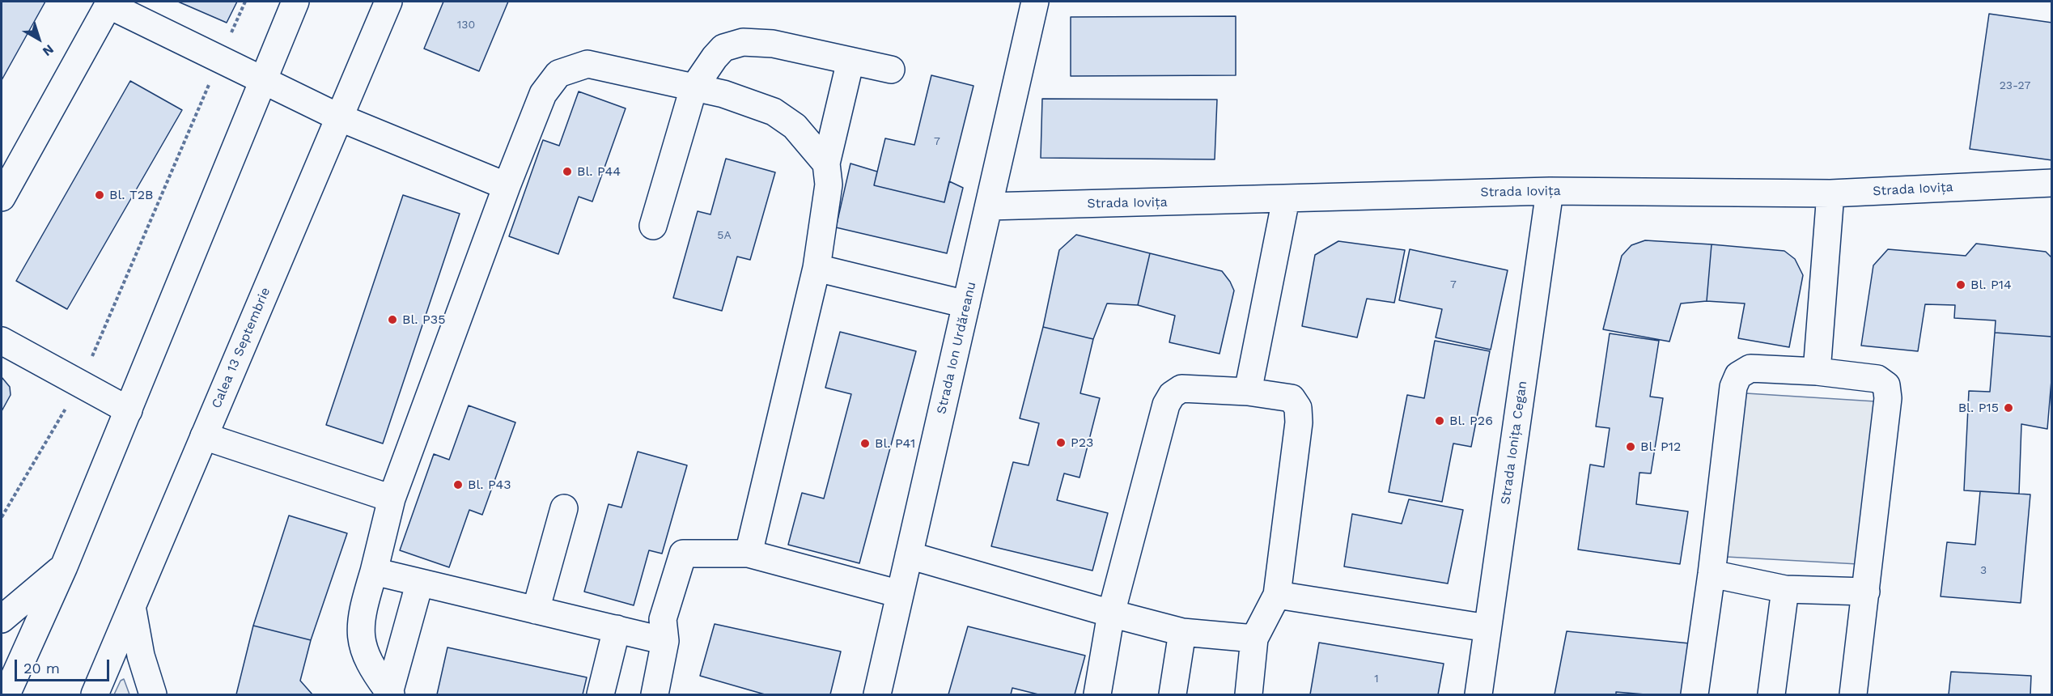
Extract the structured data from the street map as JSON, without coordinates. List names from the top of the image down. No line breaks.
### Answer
{"streets":{"street":["Strada Iovița","Calea 13 Septembrie","Strada Ion Urdăreanu","Strada Ionița Cegan"]},"crossings":[["Strada Iovița","Strada Ion Urdăreanu"],["Strada Iovița","Strada Ionița Cegan"]],"places":["Bl. P44","Bl. T2B","Bl. P14","Bl. P35","Bl. P15","Bl. P26","P23","Bl. P41","Bl. P12","Bl. P43"],"house_numbers":["130","23-27","7","5A","7","3","1"],"scale_bar":"20 m","north":"bottom right"}
